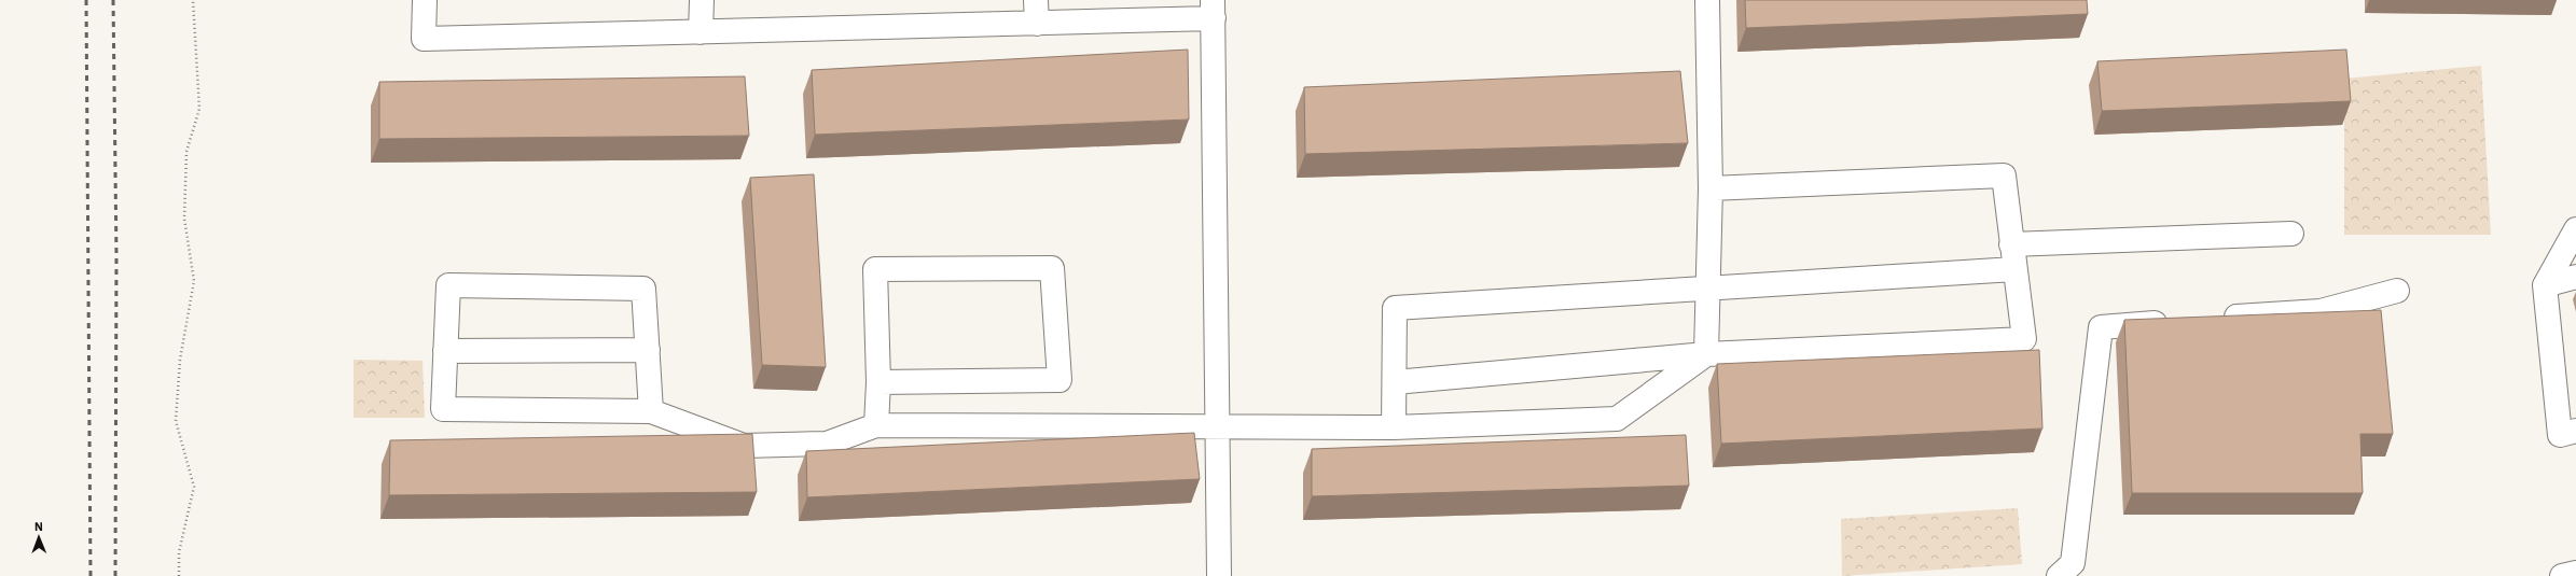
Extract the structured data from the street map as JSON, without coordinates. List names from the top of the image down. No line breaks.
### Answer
{"north":"top"}
